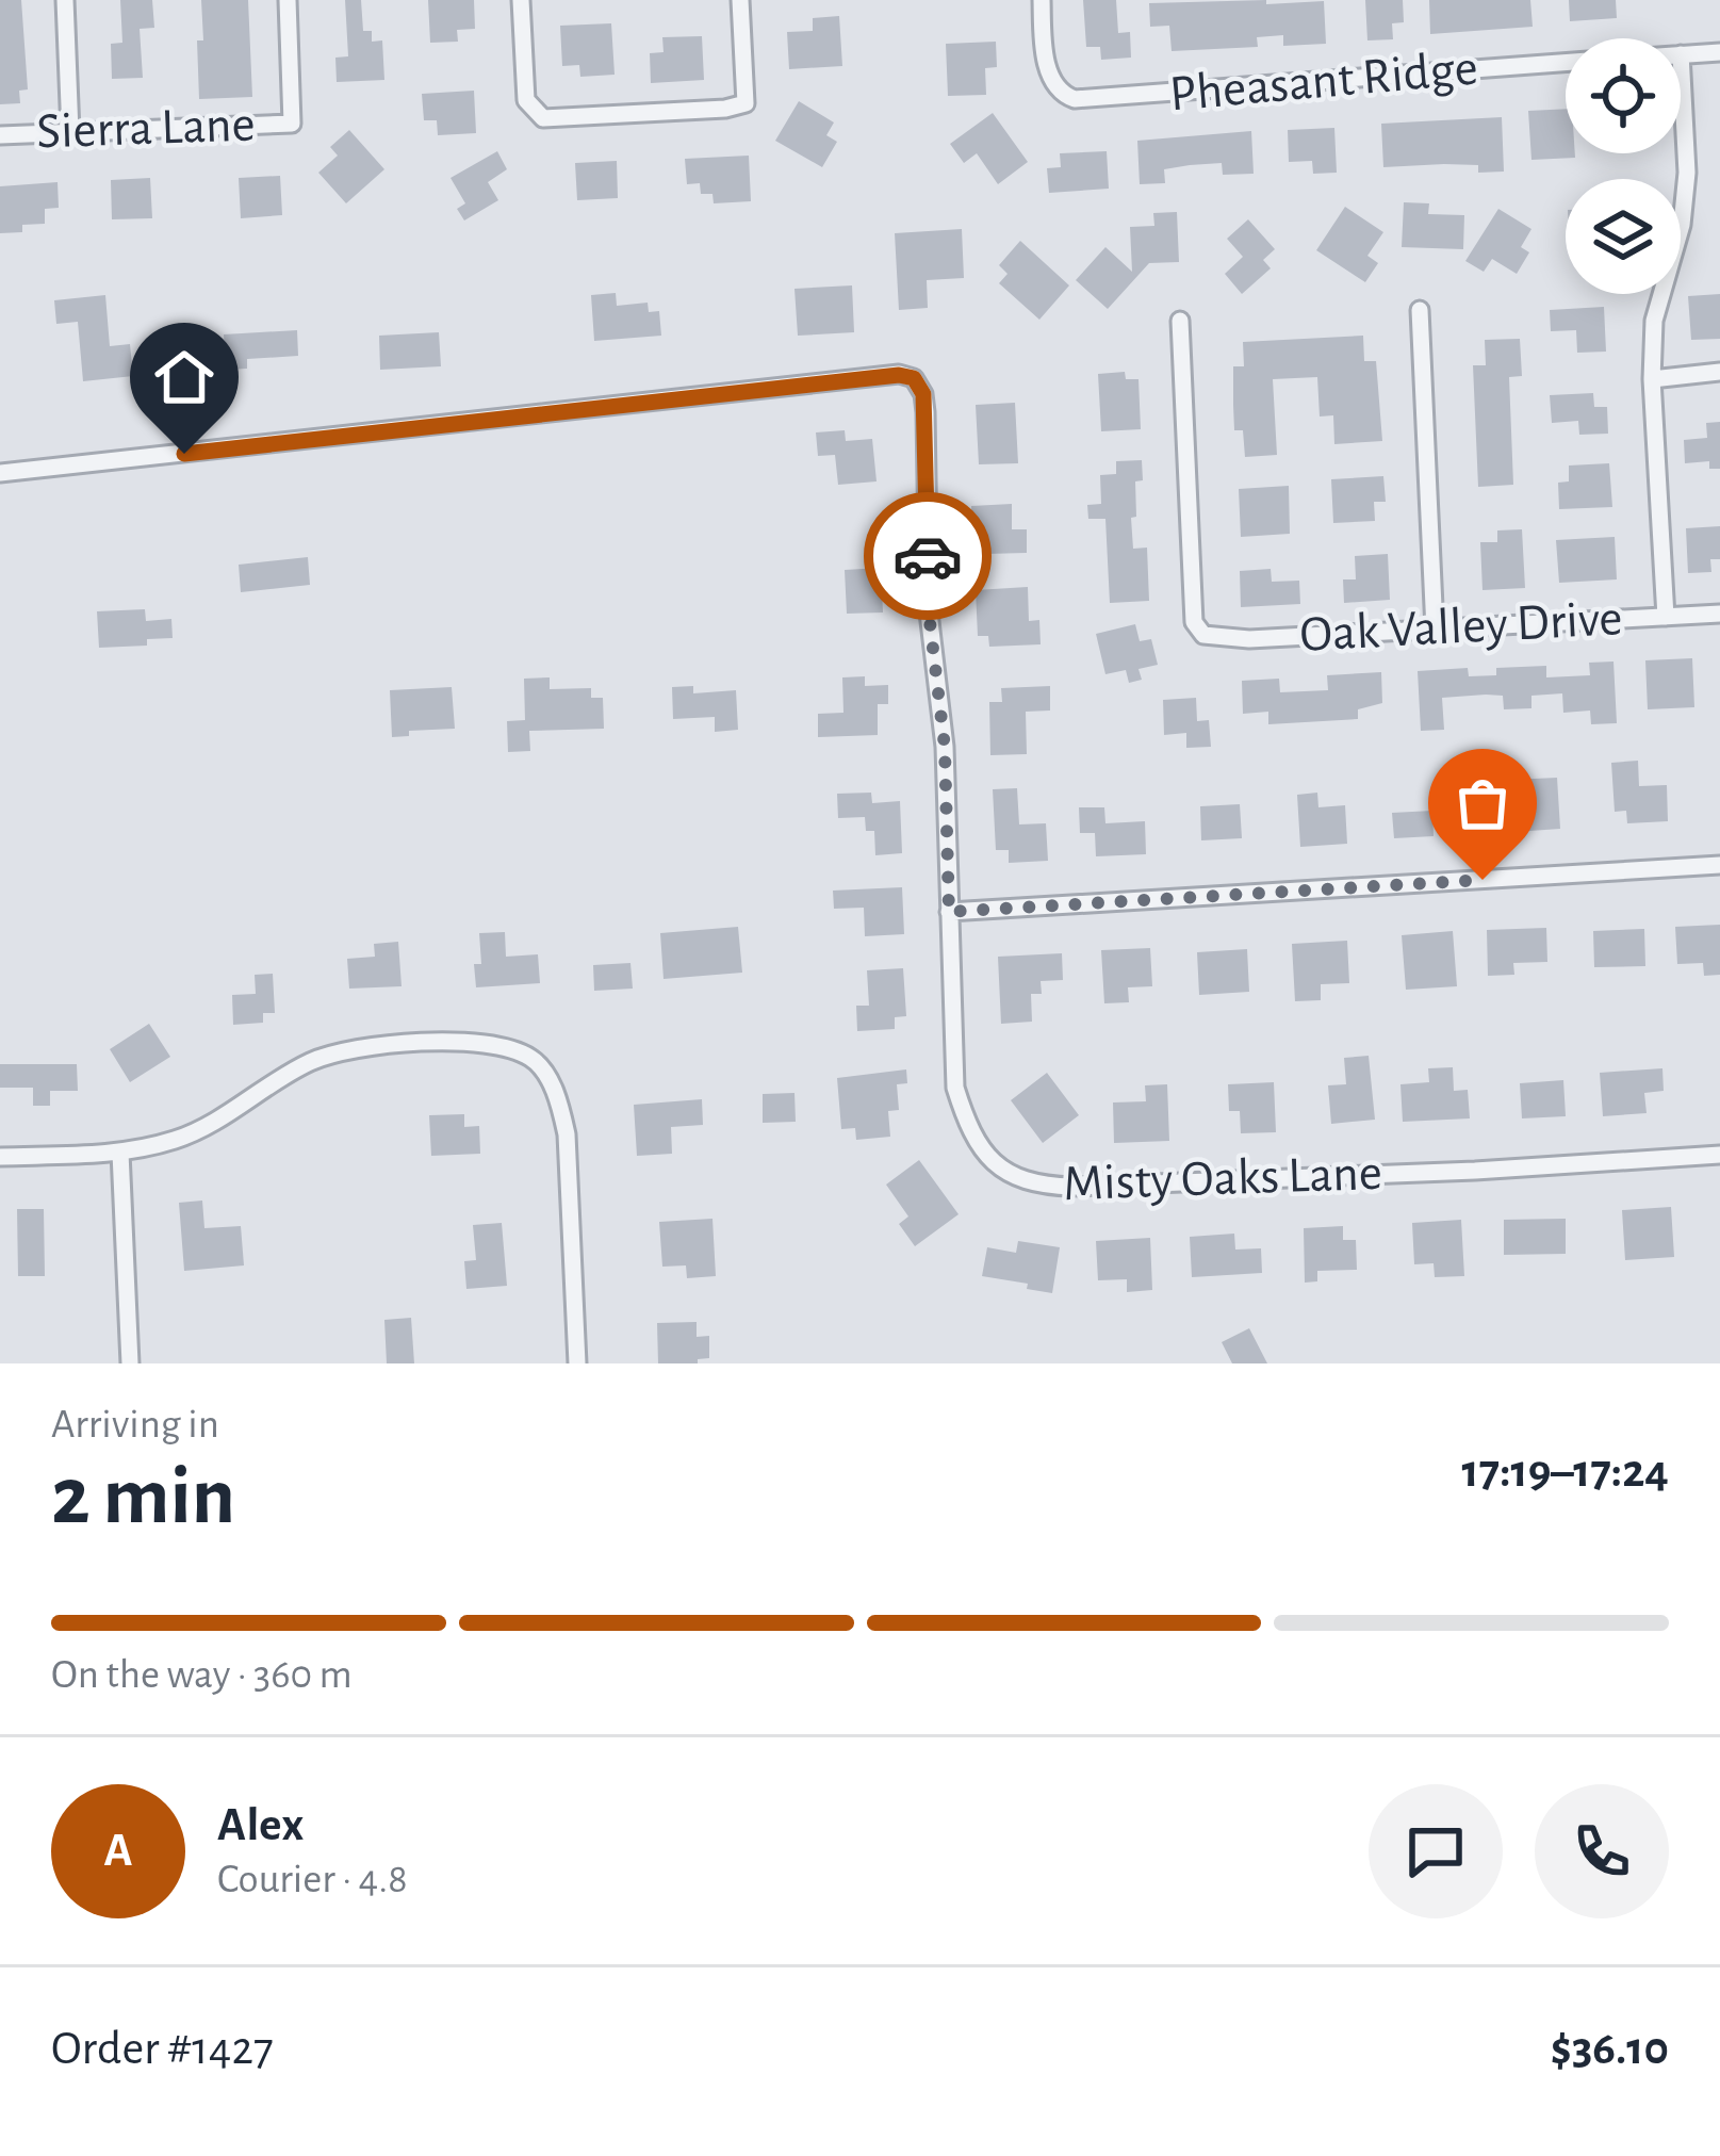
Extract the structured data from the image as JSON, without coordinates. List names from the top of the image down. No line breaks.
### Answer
{"streets":{"street":["Pheasant Ridge","Sierra Lane","Oak Valley Drive","Misty Oaks Lane"]},"page":{"heading":["2 min","Arriving in","17:19–17:24"],"panel":["Alex","Courier · 4.8","Order #1427","$36.10"],"bar":"On the way · 360 m","round":"A"}}
